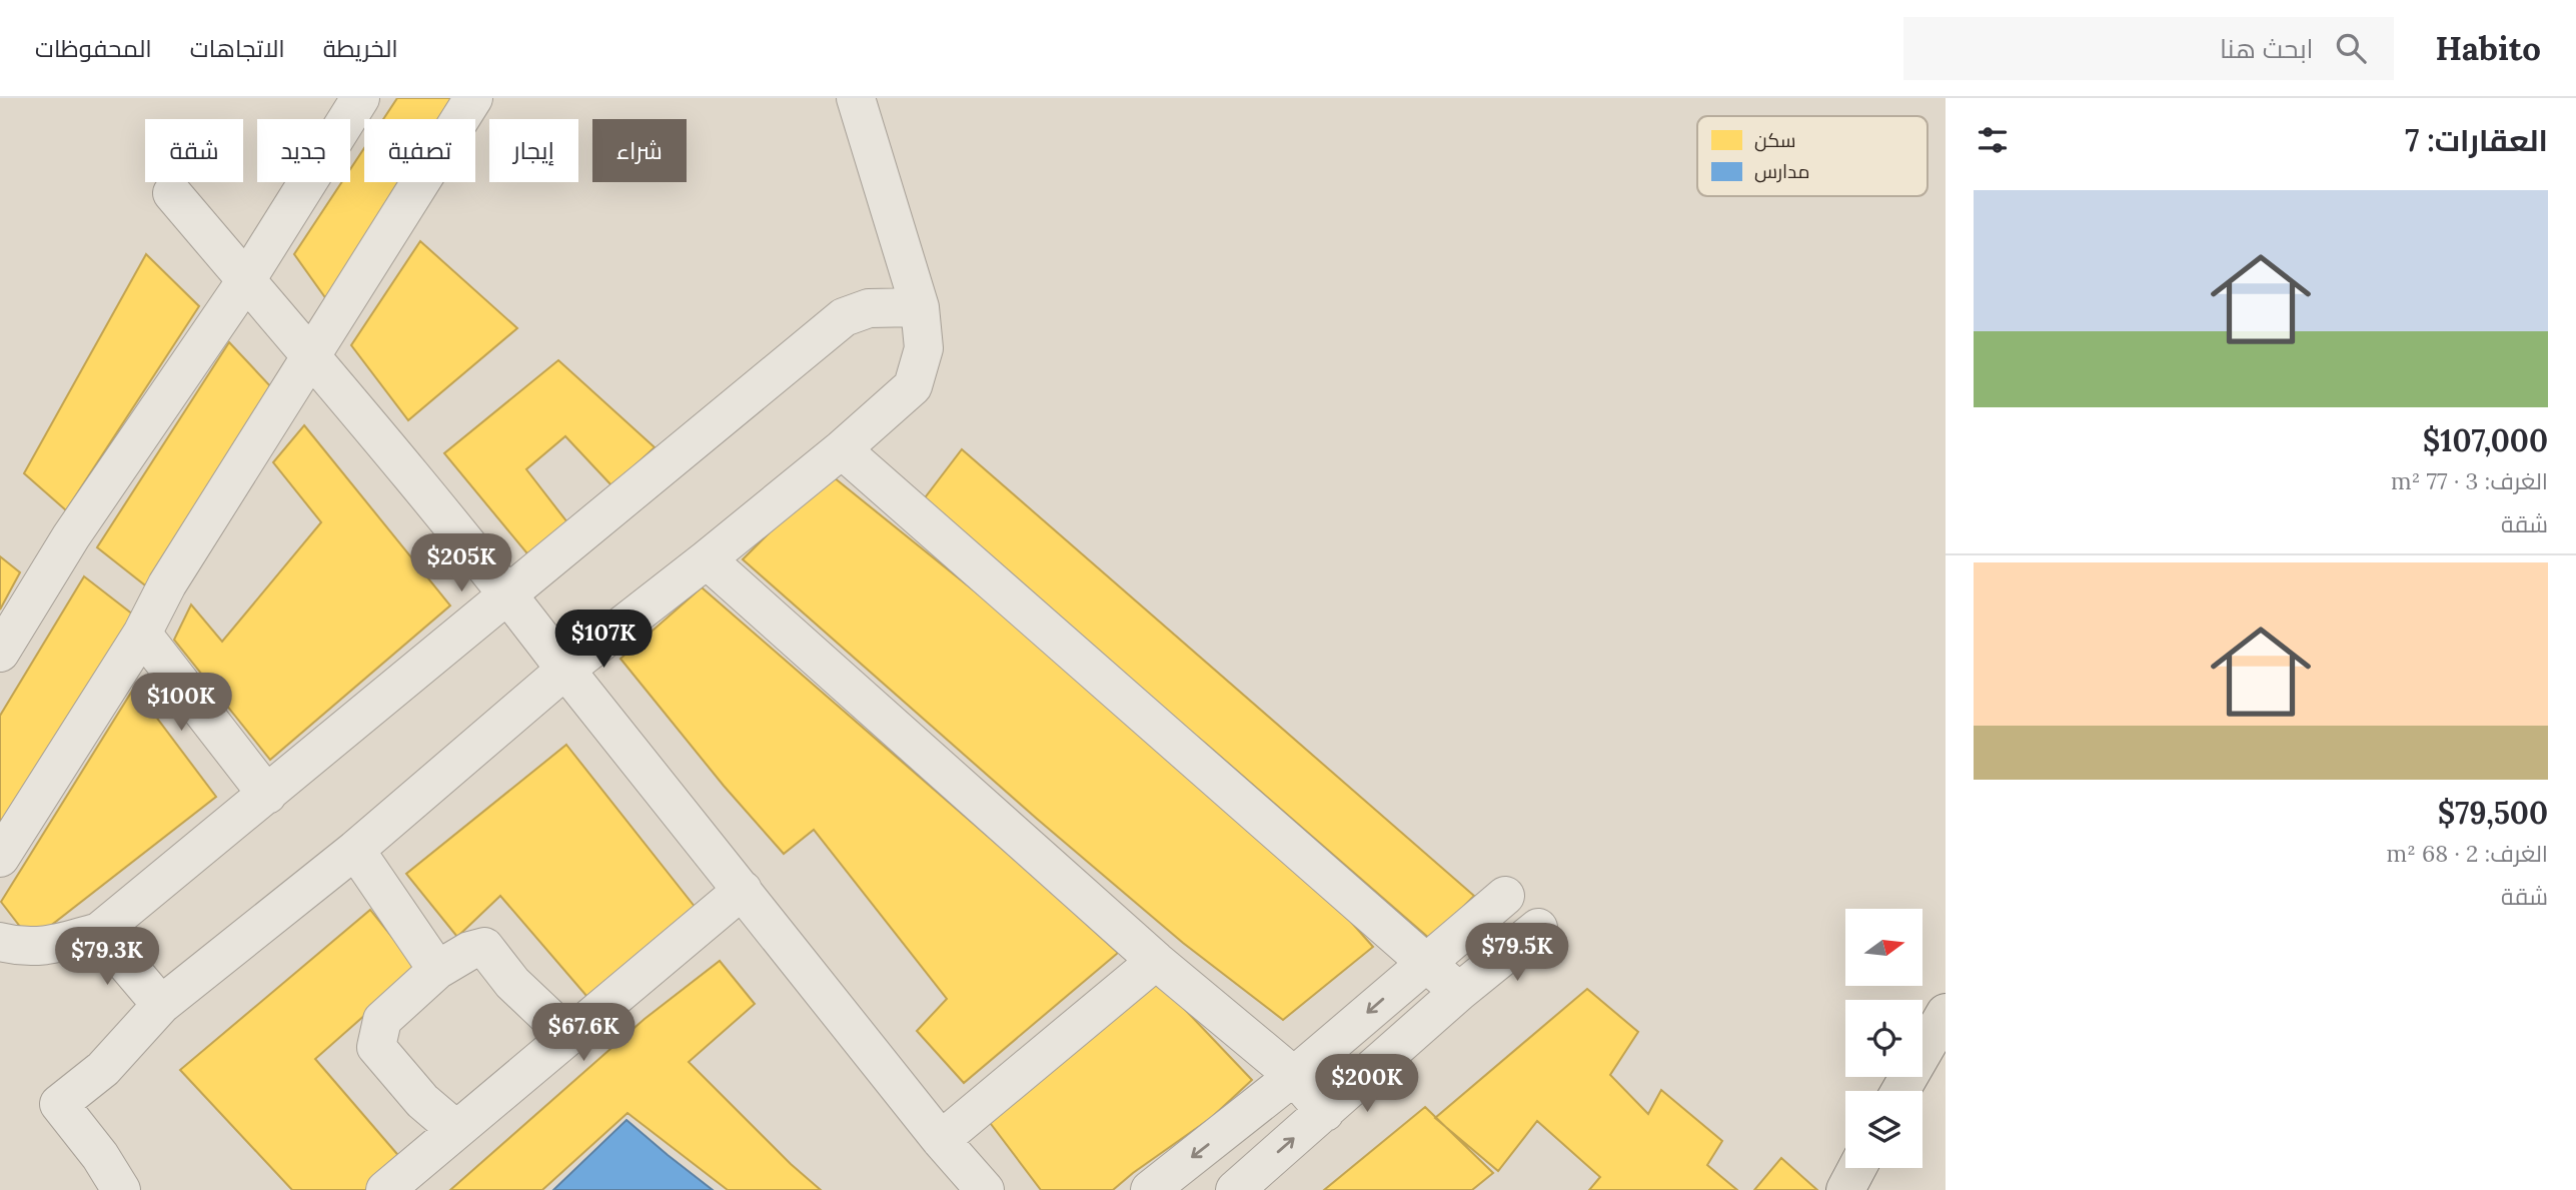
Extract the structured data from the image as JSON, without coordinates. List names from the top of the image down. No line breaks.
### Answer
{"legend":["سكن","مدارس"],"north":"right","page":{"header":"Habito","search":"ابحث هنا","nav":["الخريطة","الاتجاهات","المحفوظات"],"heading":"العقارات: 7","chip":["شراء","إيجار","تصفية","جديد","شقة"],"list":[{"name":"$107,000","note":"الغرف: 3 · 77 m² · شقة"},{"name":"$79,500","note":"الغرف: 2 · 68 m² · شقة"}],"price":["$205K","$107K","$100K","$79.5K","$79.3K","$67.6K","$200K"]}}
